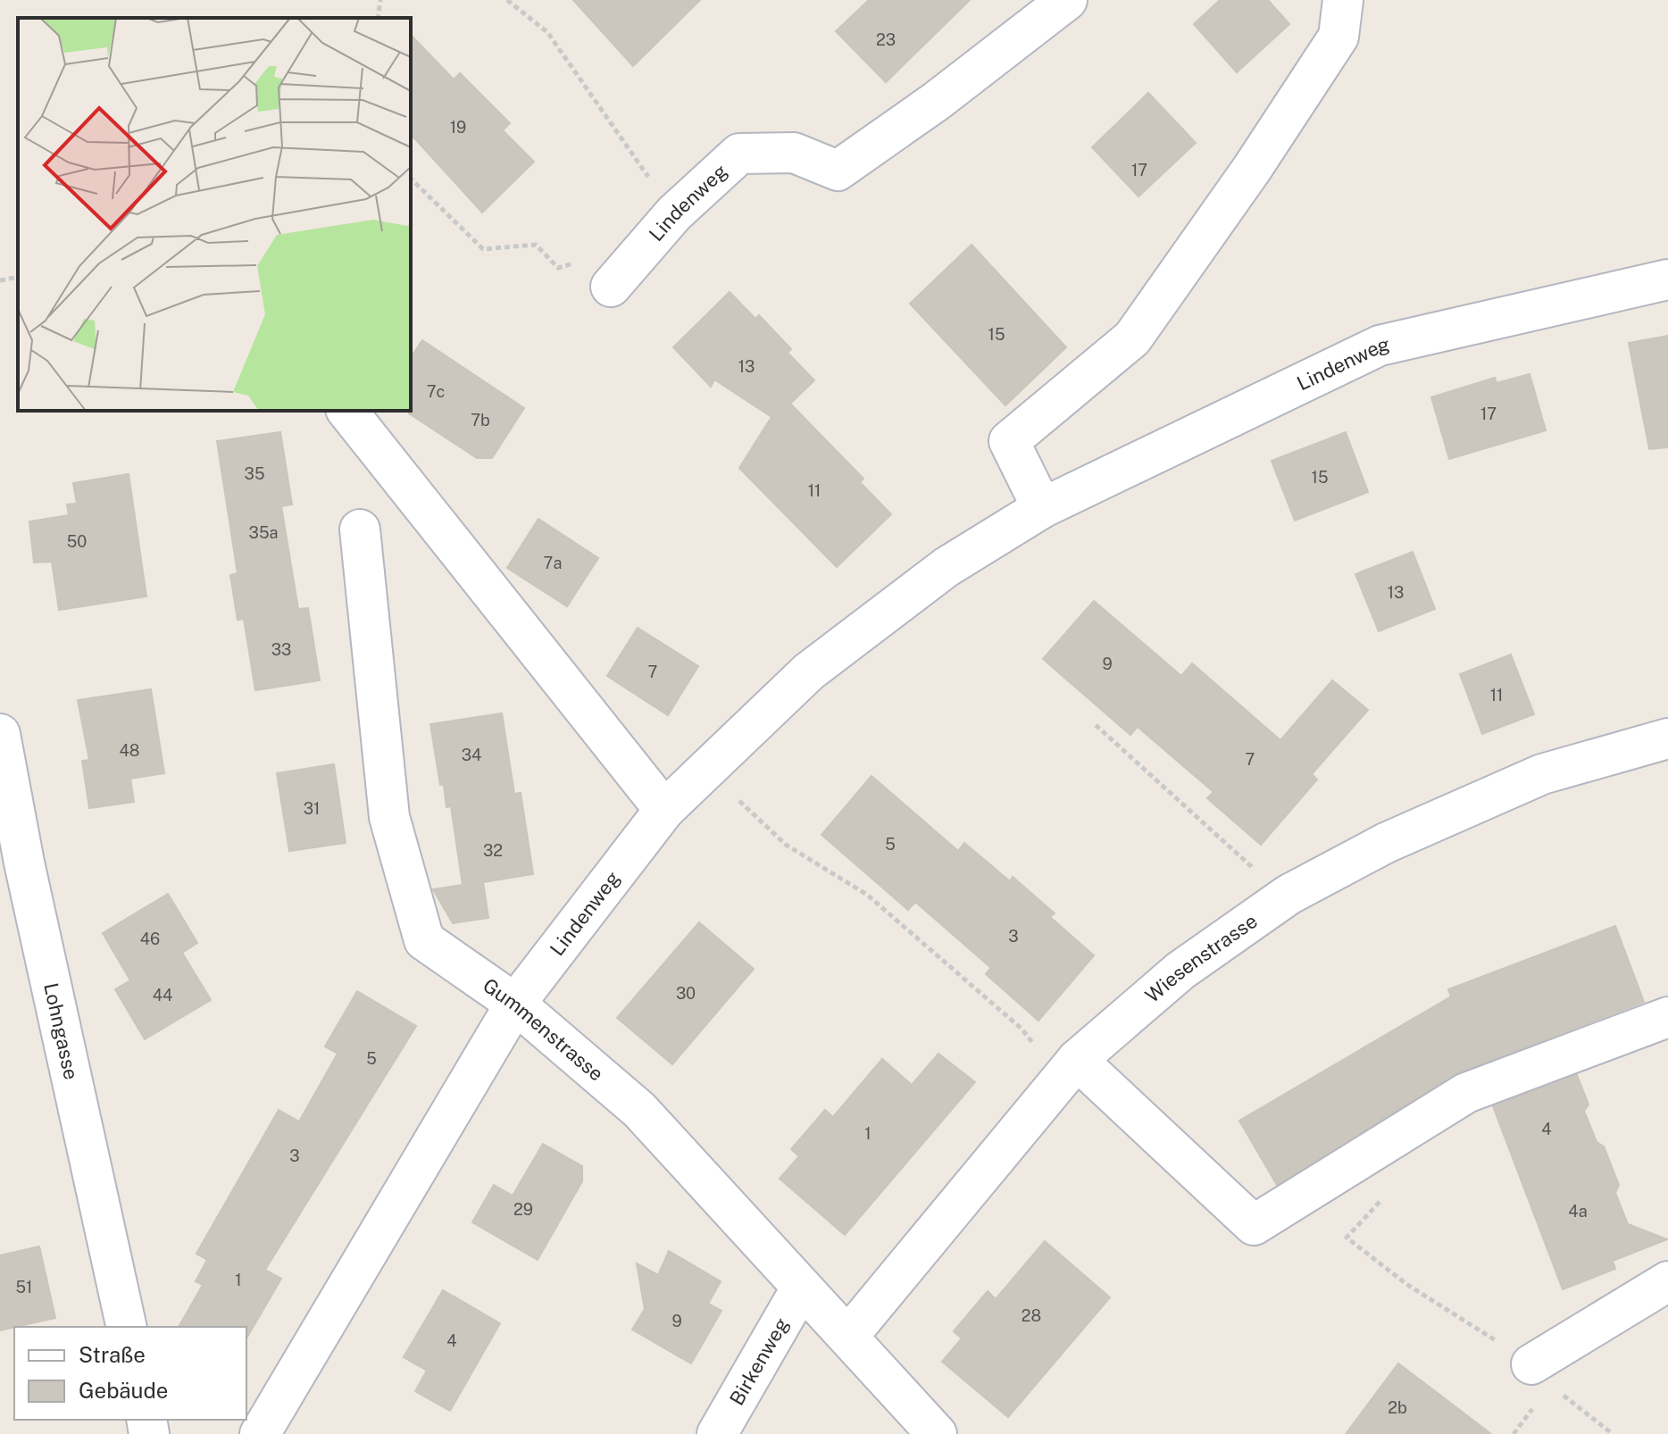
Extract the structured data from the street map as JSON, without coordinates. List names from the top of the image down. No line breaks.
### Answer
{"streets":{"street":["Lindenweg","Wiesenstrasse","Gummenstrasse","Lohngasse","Birkenweg"]},"crossings":[["Lindenweg","Gummenstrasse"],["Wiesenstrasse","Gummenstrasse"],["Gummenstrasse","Birkenweg"]],"house_numbers":["23","19","17","15","13","7c","17","7b","35","15","11","35a","50","7a","13","33","9","7","11","48","34","7","31","5","32","3","46","30","44","5","4","1","3","29","4a","1","51","28","9","4","2b"],"legend":["Straße","Gebäude"]}
